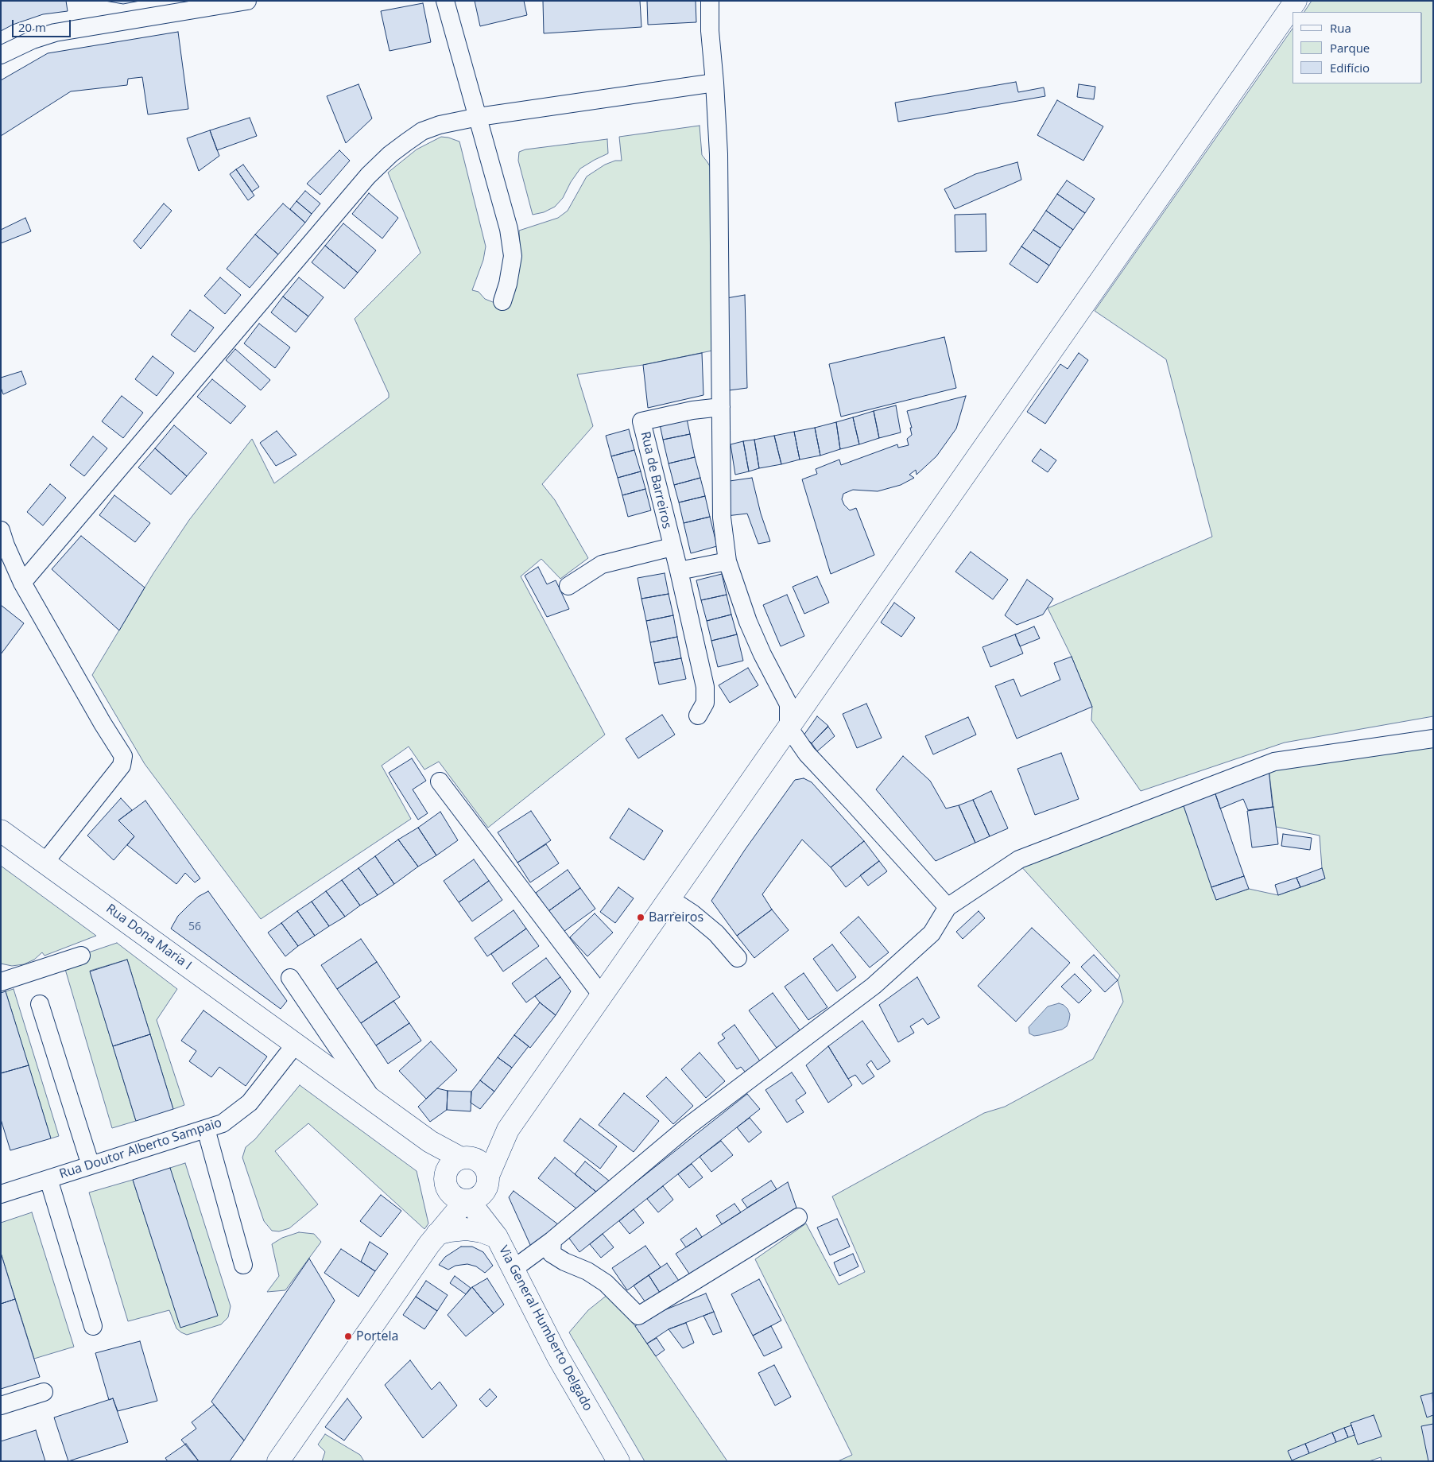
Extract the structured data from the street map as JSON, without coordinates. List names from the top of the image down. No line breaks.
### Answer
{"streets":{"main road":["Rua Dona Maria I","Via General Humberto Delgado"],"street":["Rua de Barreiros","Rua Doutor Alberto Sampaio"]},"crossings":[["Rua Dona Maria I","Rua Doutor Alberto Sampaio"],["Rua Dona Maria I","Via General Humberto Delgado"]],"places":["Barreiros","Portela"],"house_numbers":["56"],"legend":["Rua","Parque","Edifício"],"scale_bar":"20 m"}
